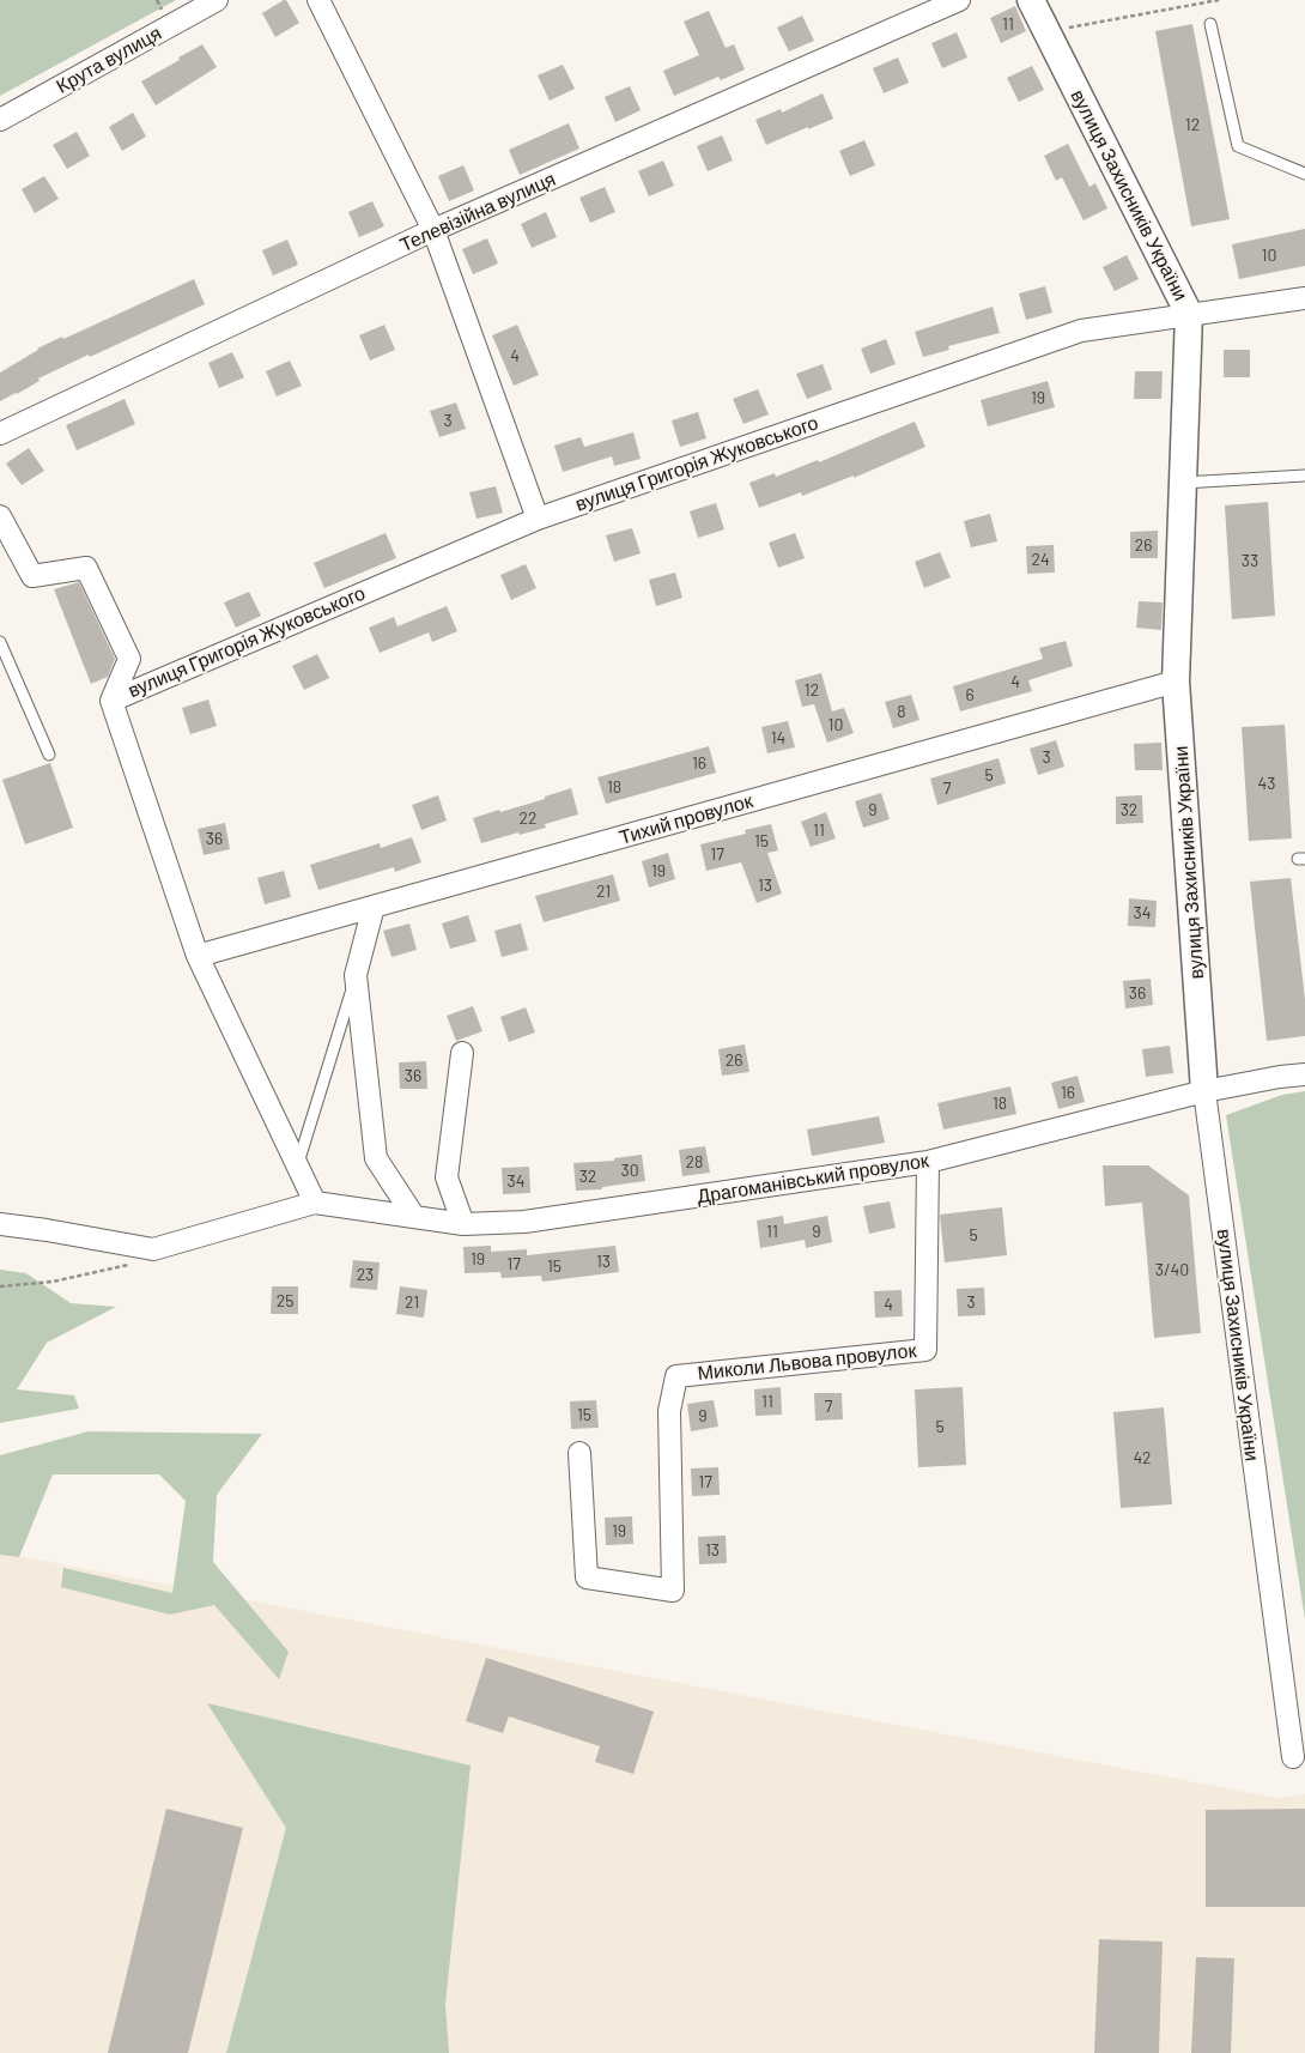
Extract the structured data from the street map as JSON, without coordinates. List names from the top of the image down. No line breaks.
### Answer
{"streets":{"street":["Крута вулиця","вулиця Захисників України","Телевізійна вулиця","вулиця Григорія Жуковського","Тихий провулок","Драгоманівський провулок","Миколи Львова провулок"]},"crossings":[["вулиця Захисників України","вулиця Григорія Жуковського"],["вулиця Захисників України","Тихий провулок"],["вулиця Захисників України","Драгоманівський провулок"],["Драгоманівський провулок","Миколи Львова провулок"]],"house_numbers":["11","12","10","4","19","3","26","24","33","4","12","6","8","10","14","3","16","5","43","18","7","9","32","22","11","36","15","17","19","13","21","34","36","26","36","16","18","28","30","32","34","11","9","5","19","13","17","15","3/40","23","25","21","3","4","11","7","15","9","5","42","17","19","13"]}
